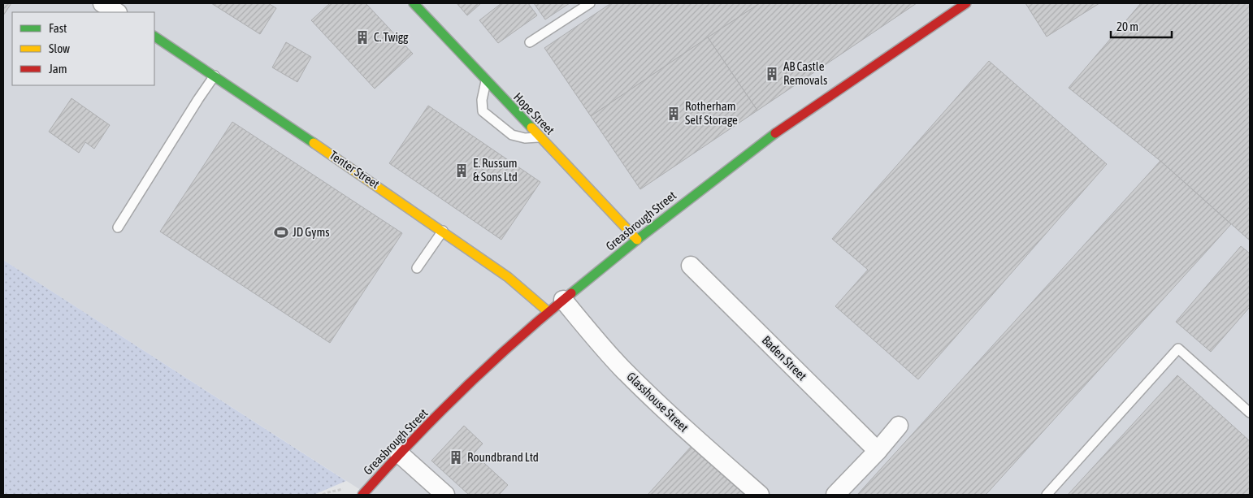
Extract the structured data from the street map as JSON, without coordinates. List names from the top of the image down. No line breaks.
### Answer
{"streets":{"street":["Hope Street","Tenter Street","Greasbrough Street","Baden Street","Glasshouse Street"]},"crossings":[["Hope Street","Greasbrough Street"],["Tenter Street","Greasbrough Street"],["Greasbrough Street","Glasshouse Street"]],"places":{"building":["C. Twigg","AB Castle Removals","Rotherham Self Storage","E. Russum & Sons Ltd","Roundbrand Ltd"],"sports":["JD Gyms"]},"legend":["Fast","Slow","Jam"],"scale_bar":"20 m"}
